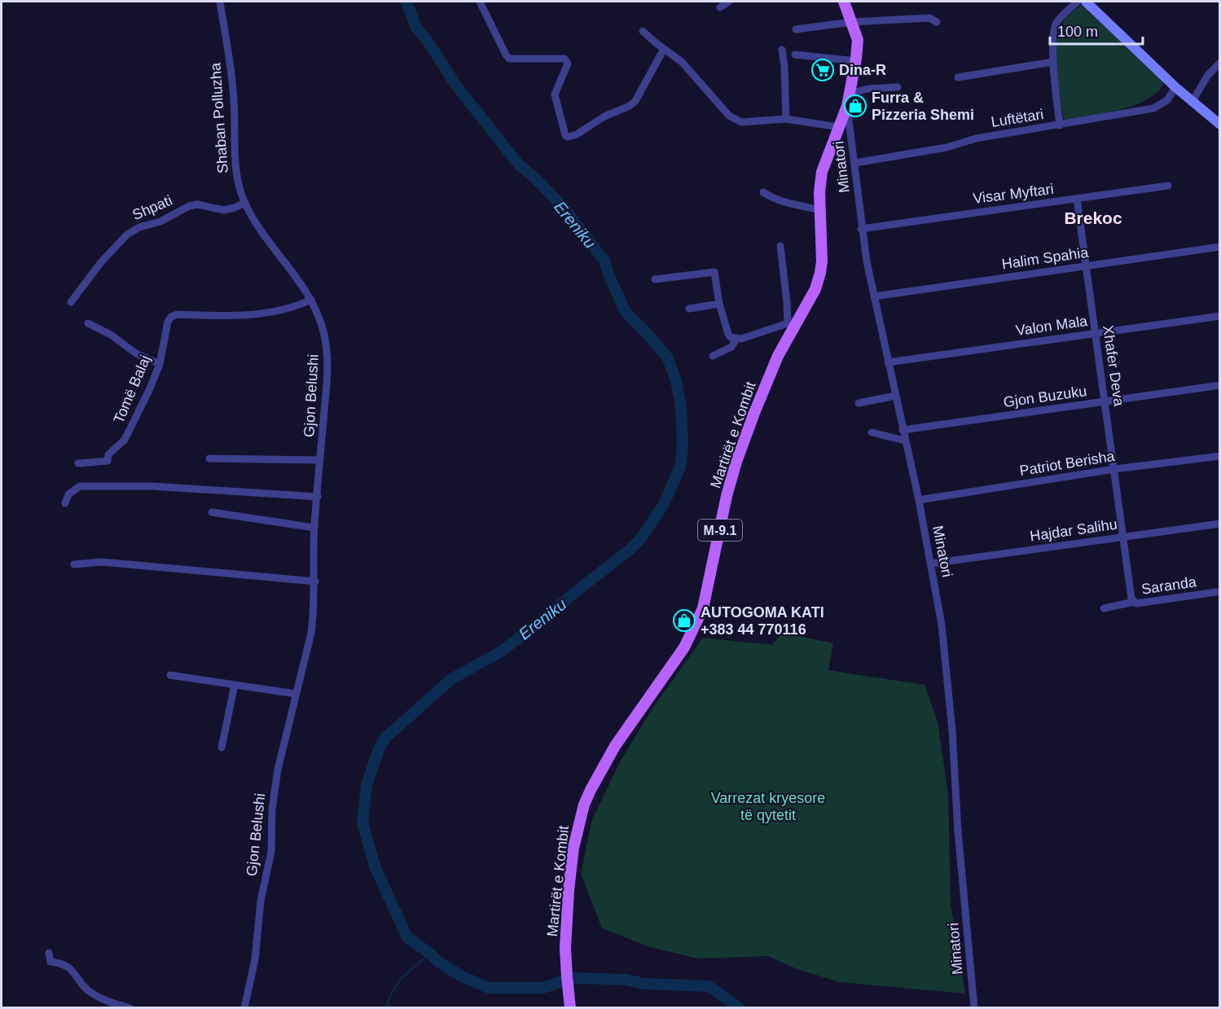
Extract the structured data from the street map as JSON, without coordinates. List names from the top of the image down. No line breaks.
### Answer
{"streets":{"main road":["Martirët e Kombit","M-9.1"],"street":["Shaban Polluzha","Luftëtari","Minatori","Visar Myftari","Shpati","Halim Spahia","Valon Mala","Xhafer Deva","Tomë Balaj","Gjon Belushi","Gjon Buzuku","Patriot Berisha","Hajdar Salihu","Saranda"]},"crossings":[["Shaban Polluzha","Shpati"],["Shaban Polluzha","Gjon Belushi"],["Luftëtari","Minatori"],["Minatori","Visar Myftari"],["Minatori","Halim Spahia"],["Minatori","Valon Mala"],["Minatori","Gjon Buzuku"],["Minatori","Martirët e Kombit"],["Minatori","Patriot Berisha"],["Minatori","Hajdar Salihu"],["Visar Myftari","Xhafer Deva"],["Shpati","Gjon Belushi"],["Halim Spahia","Xhafer Deva"],["Valon Mala","Xhafer Deva"],["Xhafer Deva","Gjon Buzuku"],["Xhafer Deva","Patriot Berisha"],["Xhafer Deva","Hajdar Salihu"],["Xhafer Deva","Saranda"],["Tomë Balaj","Gjon Belushi"],["Hajdar Salihu","Saranda"]],"districts":["Brekoc"],"water":["Ereniku"],"parks":["Varrezat kryesore të qytetit"],"places":{"supermarket":["Dina-R"],"shop":["Furra & Pizzeria Shemi","AUTOGOMA KATI +383 44 770116"]},"scale_bar":"100 m"}
